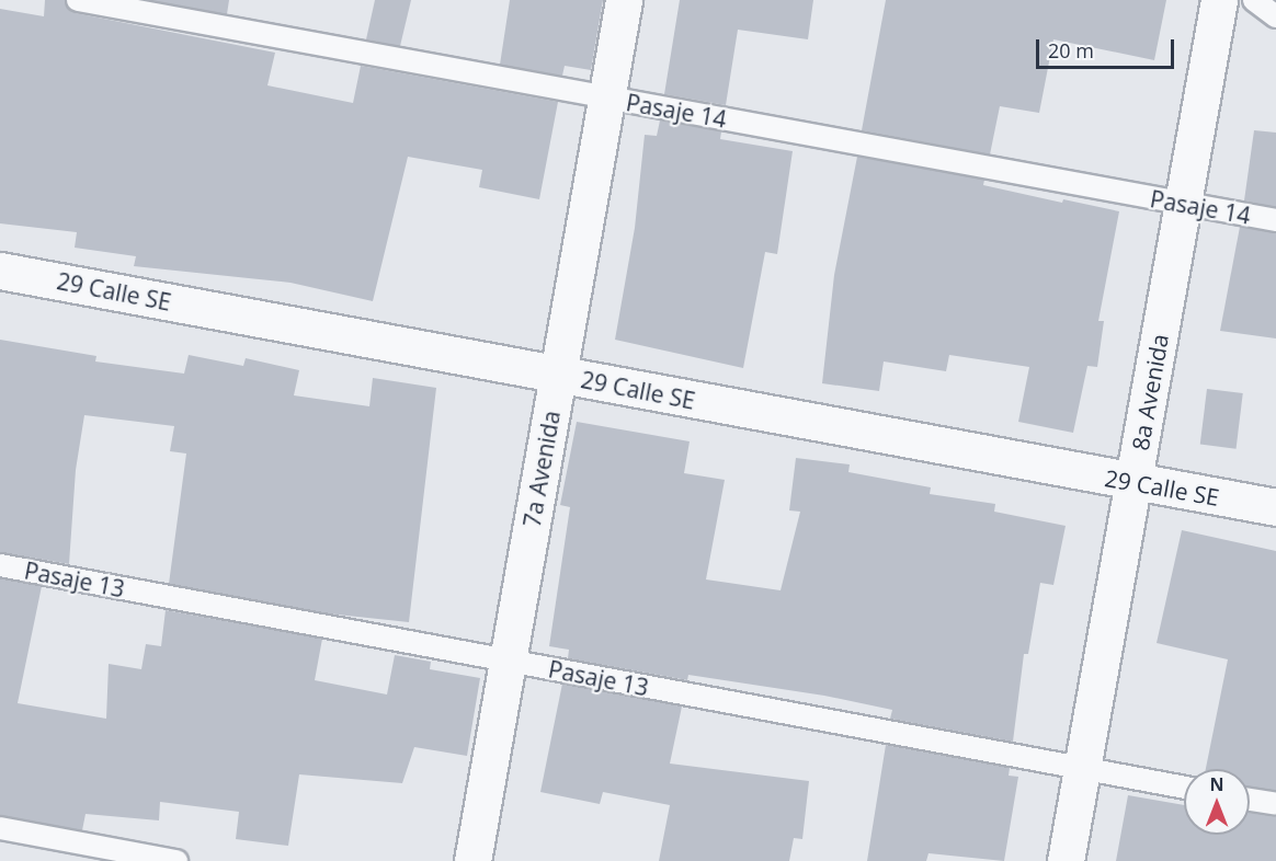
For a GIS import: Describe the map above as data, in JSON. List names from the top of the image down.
{
  "streets": {
    "street": ["29 Calle SE", "8a Avenida", "7a Avenida"],
    "lane": ["Pasaje 14", "Pasaje 13"]
  },
  "crossings": [
    ["Pasaje 14", "8a Avenida"],
    ["Pasaje 14", "7a Avenida"],
    ["29 Calle SE", "8a Avenida"],
    ["29 Calle SE", "7a Avenida"],
    ["8a Avenida", "Pasaje 13"],
    ["7a Avenida", "Pasaje 13"]
  ],
  "scale_bar": "20 m",
  "north": "top"
}
